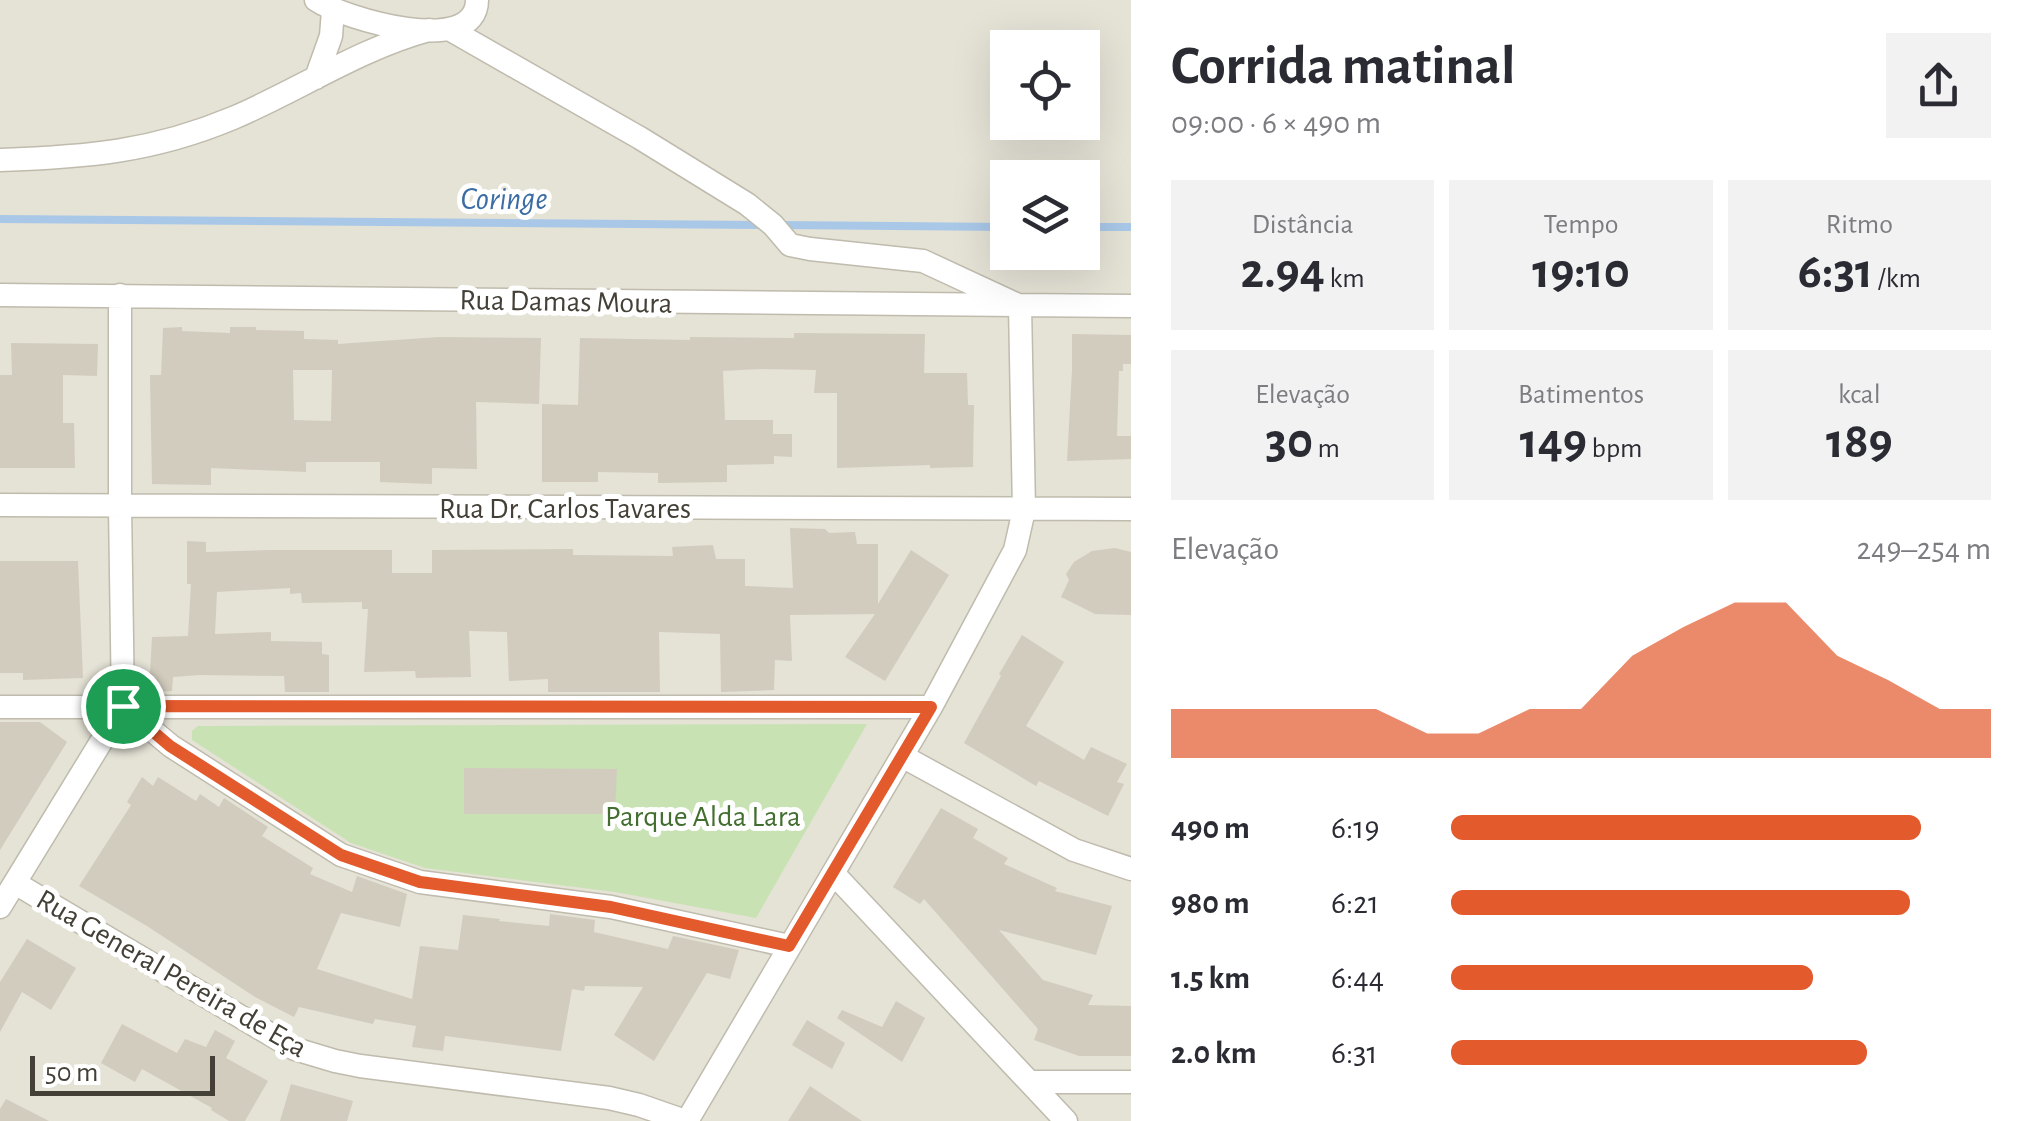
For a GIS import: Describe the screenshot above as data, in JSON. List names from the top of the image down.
{
  "streets": {
    "street": ["Rua Damas Moura", "Rua Dr. Carlos Tavares", "Rua General Pereira de Eça"]
  },
  "water": ["Coringe"],
  "parks": ["Parque Alda Lara"],
  "scale_bar": "50 m",
  "page": {
    "heading": ["Corrida matinal", "09:00 · 6 × 490 m"],
    "stats": [
      ["Distância", "2.94 km"],
      ["Tempo", "19:10"],
      ["Ritmo", "6:31 /km"],
      ["Elevação", "30 m"],
      ["Batimentos", "149 bpm"],
      ["kcal", "189"]
    ],
    "chart": ["Elevação", "249–254 m"],
    "list": [
      {
        "name": "490 m",
        "note": "6:19"
      },
      {
        "name": "980 m",
        "note": "6:21"
      },
      {
        "name": "1.5 km",
        "note": "6:44"
      },
      {
        "name": "2.0 km",
        "note": "6:31"
      }
    ],
    "scale": "50 m"
  }
}
